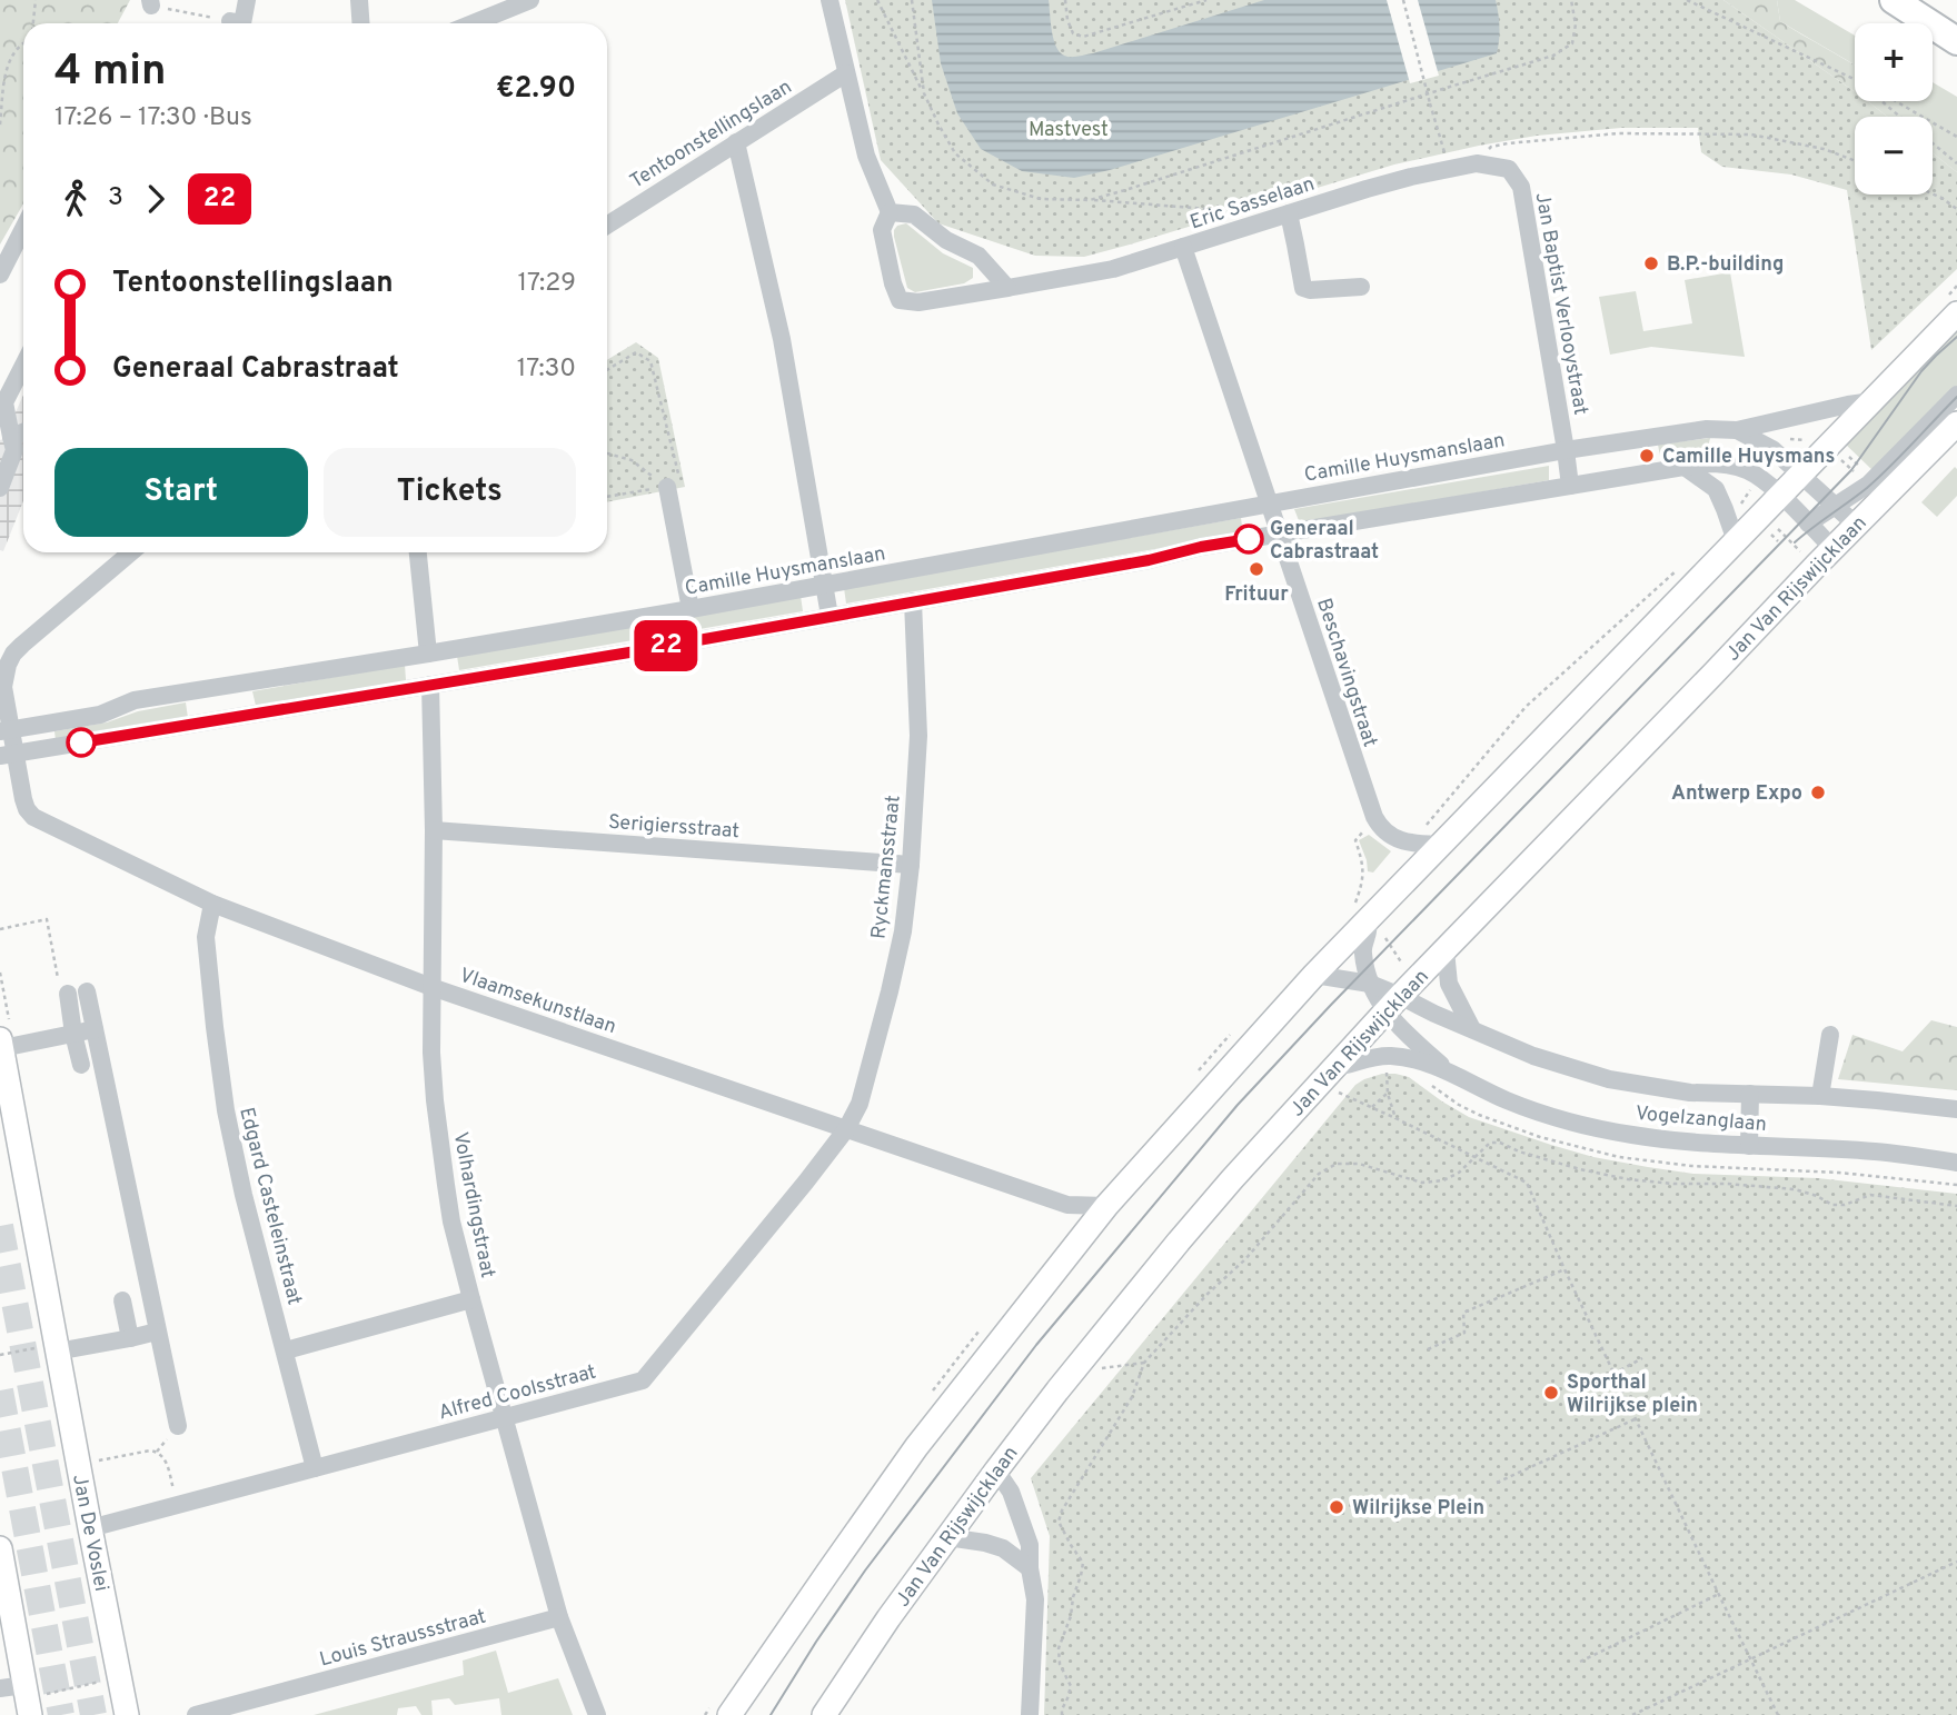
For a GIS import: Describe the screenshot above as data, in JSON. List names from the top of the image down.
{
  "streets": {
    "main road": ["Jan Van Rijswijcklaan", "Jan De Voslei"],
    "street": [
      "Tentoonstellingslaan",
      "Eric Sasselaan",
      "Jan Baptist Verlooystraat",
      "Camille Huysmanslaan",
      "Beschavingstraat",
      "Serigiersstraat",
      "Ryckmansstraat",
      "Vlaamsekunstlaan",
      "Vogelzanglaan",
      "Volhardingstraat",
      "Edgard Casteleinstraat",
      "Alfred Coolsstraat",
      "Louis Straussstraat"
    ]
  },
  "crossings": [
    ["Tentoonstellingslaan", "Eric Sasselaan"],
    ["Eric Sasselaan", "Jan Baptist Verlooystraat"],
    ["Eric Sasselaan", "Beschavingstraat"],
    ["Jan Baptist Verlooystraat", "Camille Huysmanslaan"],
    ["Camille Huysmanslaan", "Jan Van Rijswijcklaan"],
    ["Camille Huysmanslaan", "Beschavingstraat"],
    ["Jan Van Rijswijcklaan", "Vogelzanglaan"],
    ["Serigiersstraat", "Ryckmansstraat"],
    ["Serigiersstraat", "Volhardingstraat"],
    ["Ryckmansstraat", "Vlaamsekunstlaan"],
    ["Ryckmansstraat", "Alfred Coolsstraat"],
    ["Vlaamsekunstlaan", "Volhardingstraat"],
    ["Vlaamsekunstlaan", "Edgard Casteleinstraat"],
    ["Vlaamsekunstlaan", "Alfred Coolsstraat"],
    ["Volhardingstraat", "Alfred Coolsstraat"],
    ["Volhardingstraat", "Louis Straussstraat"],
    ["Edgard Casteleinstraat", "Alfred Coolsstraat"],
    ["Alfred Coolsstraat", "Jan De Voslei"]
  ],
  "parks": ["Mastvest"],
  "places": [
    "B.P.-building",
    "Camille Huysmans",
    "Generaal Cabrastraat",
    "Frituur",
    "Antwerp Expo",
    "Sporthal Wilrijkse plein",
    "Wilrijkse Plein"
  ],
  "lines": ["bus line 22"],
  "page": {
    "on_map": "22",
    "map_buttons": ["+", "−"],
    "heading": ["4 min", "17:26 – 17:30 · Bus", "€2.90"],
    "legs": ["3", "22"],
    "list": [
      {
        "name": "Tentoonstellingslaan",
        "value": "17:29"
      },
      {
        "name": "Generaal Cabrastraat",
        "value": "17:30"
      }
    ],
    "buttons": ["Start", "Tickets"]
  }
}
